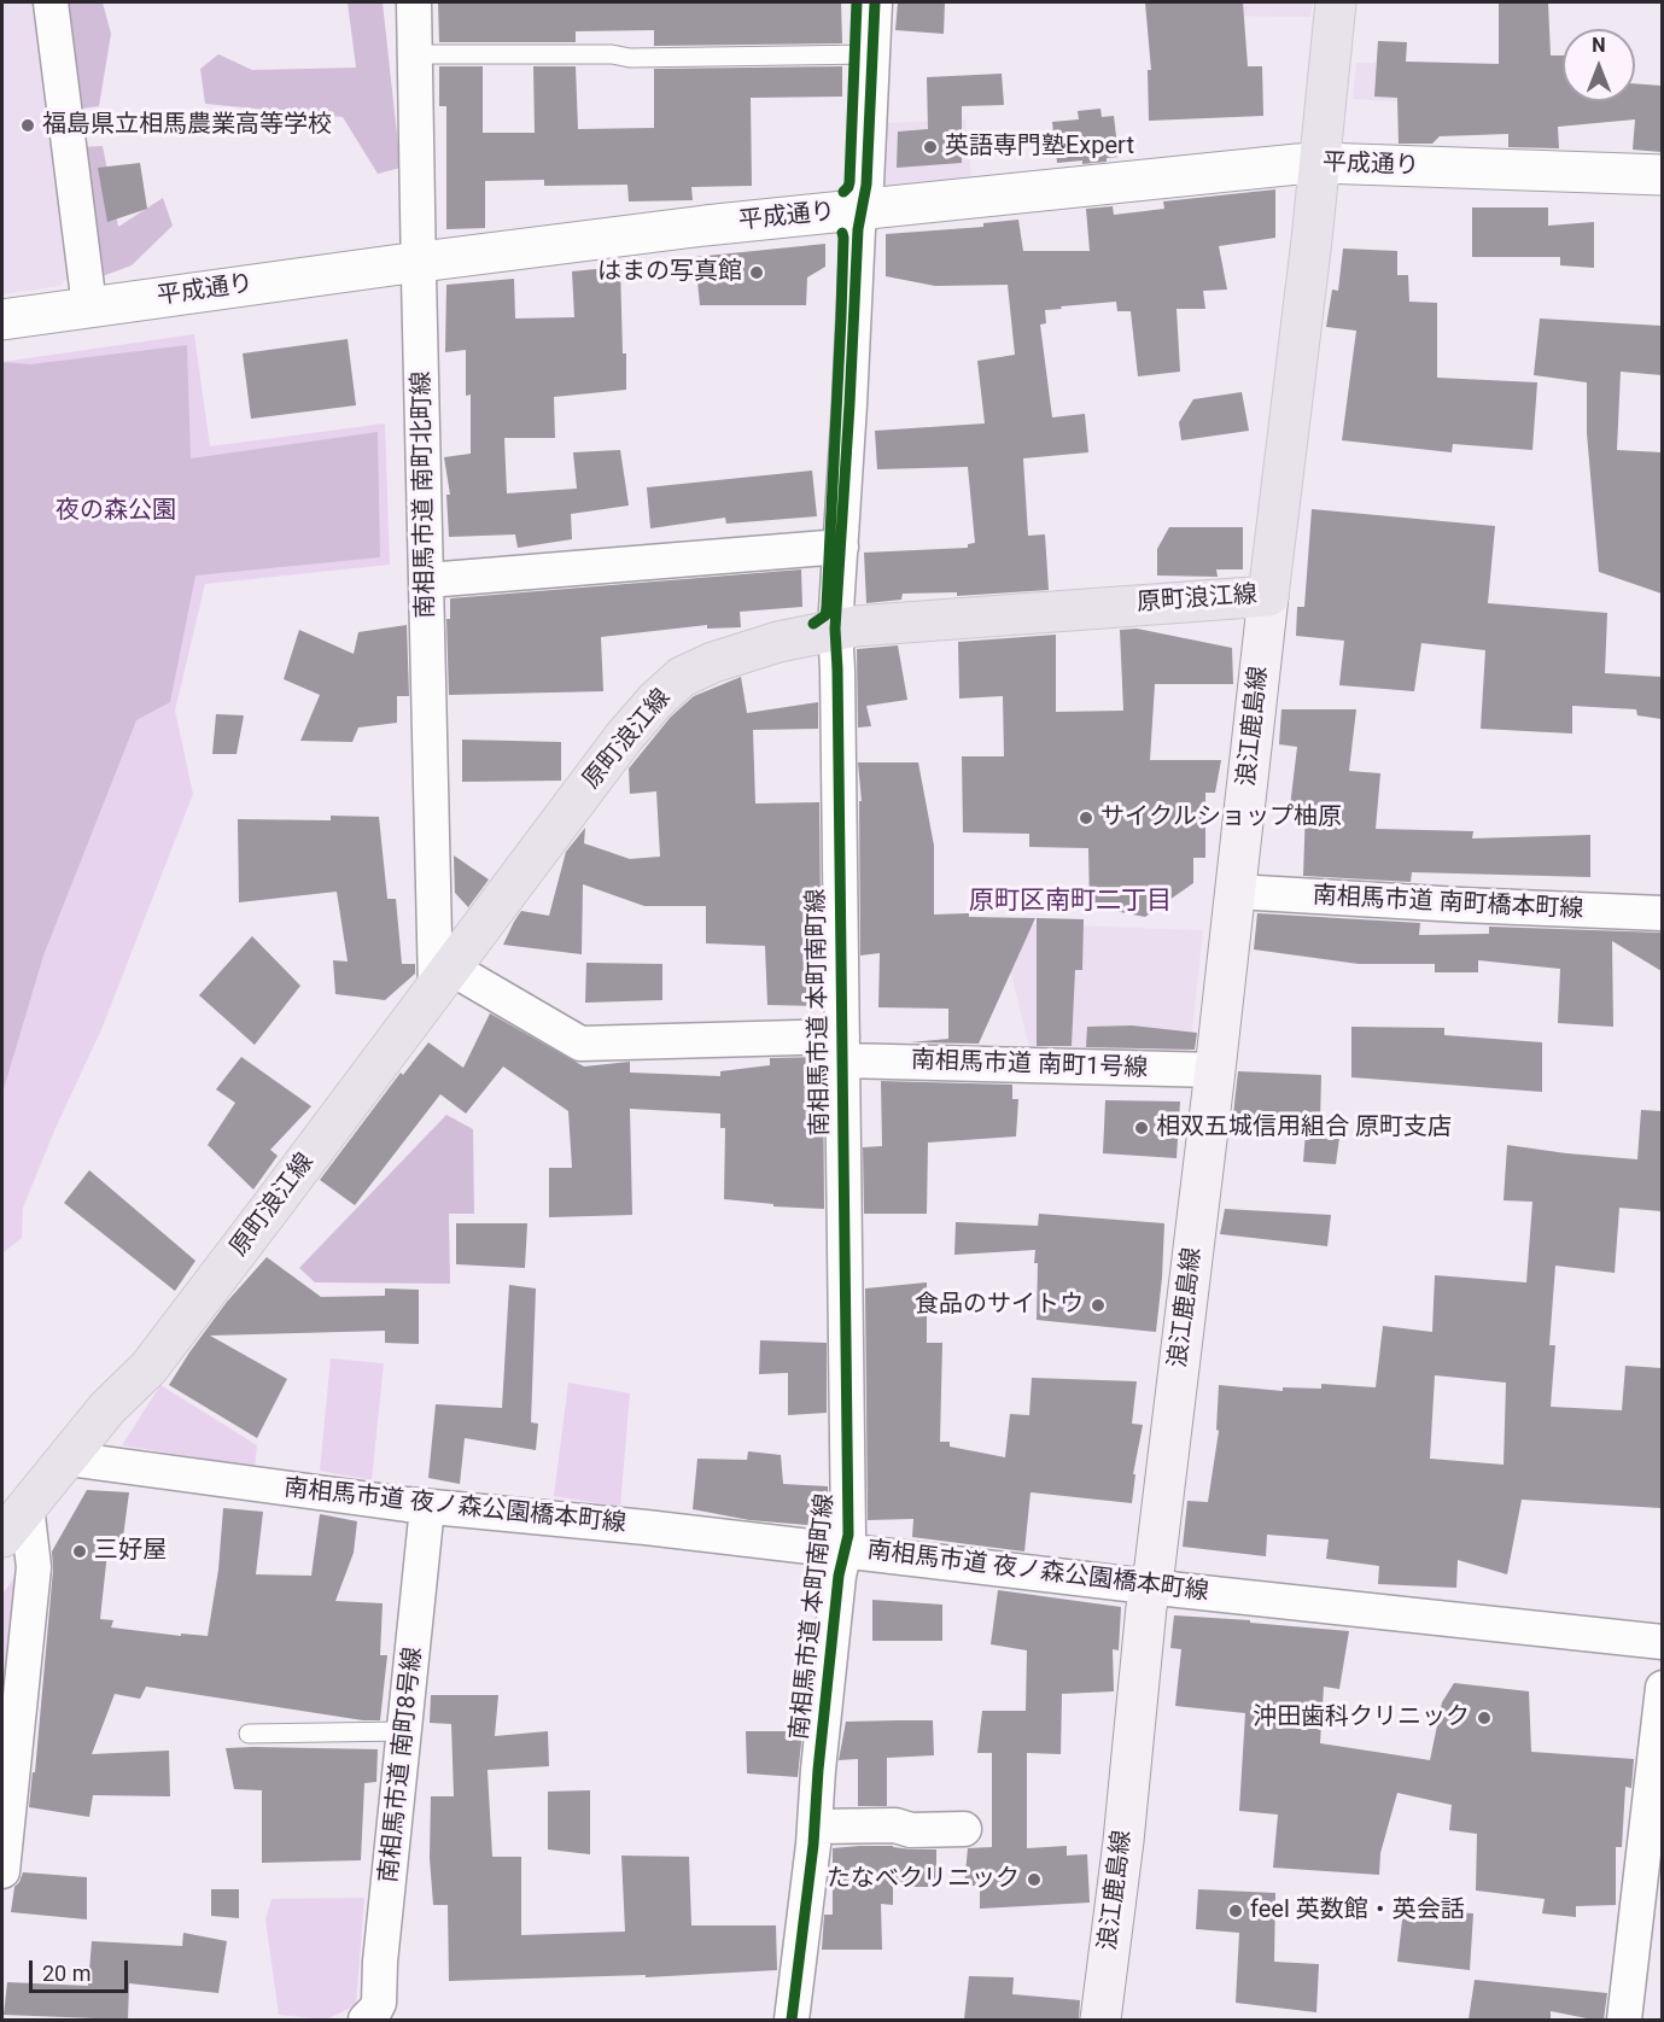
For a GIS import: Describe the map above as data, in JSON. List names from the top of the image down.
{
  "streets": {
    "main road": ["原町浪江線", "浪江鹿島線"],
    "street": [
      "平成通り",
      "南相馬市道 南町北町線",
      "南相馬市道 南町橋本町線",
      "南相馬市道 本町南町線",
      "南相馬市道 南町1号線",
      "南相馬市道 夜ノ森公園橋本町線",
      "南相馬市道 南町8号線"
    ]
  },
  "crossings": [
    ["平成通り", "南相馬市道 南町北町線"],
    ["平成通り", "原町浪江線"],
    ["平成通り", "南相馬市道 本町南町線"],
    ["南相馬市道 南町北町線", "原町浪江線"],
    ["南相馬市道 南町北町線", "南相馬市道 南町1号線"],
    ["原町浪江線", "浪江鹿島線"],
    ["原町浪江線", "南相馬市道 本町南町線"],
    ["原町浪江線", "南相馬市道 南町1号線"],
    ["原町浪江線", "南相馬市道 夜ノ森公園橋本町線"],
    ["浪江鹿島線", "南相馬市道 南町橋本町線"],
    ["浪江鹿島線", "南相馬市道 南町1号線"],
    ["浪江鹿島線", "南相馬市道 夜ノ森公園橋本町線"],
    ["南相馬市道 本町南町線", "南相馬市道 南町1号線"],
    ["南相馬市道 本町南町線", "南相馬市道 夜ノ森公園橋本町線"],
    ["南相馬市道 夜ノ森公園橋本町線", "南相馬市道 南町8号線"]
  ],
  "districts": ["原町区南町二丁目"],
  "parks": ["夜の森公園"],
  "places": [
    "福島県立相馬農業高等学校",
    "英語専門塾Expert",
    "はまの写真館",
    "サイクルショップ柚原",
    "相双五城信用組合 原町支店",
    "食品のサイトウ",
    "三好屋",
    "沖田歯科クリニック",
    "たなべクリニック",
    "feel 英数館・英会話"
  ],
  "scale_bar": "20 m",
  "north": "top"
}
